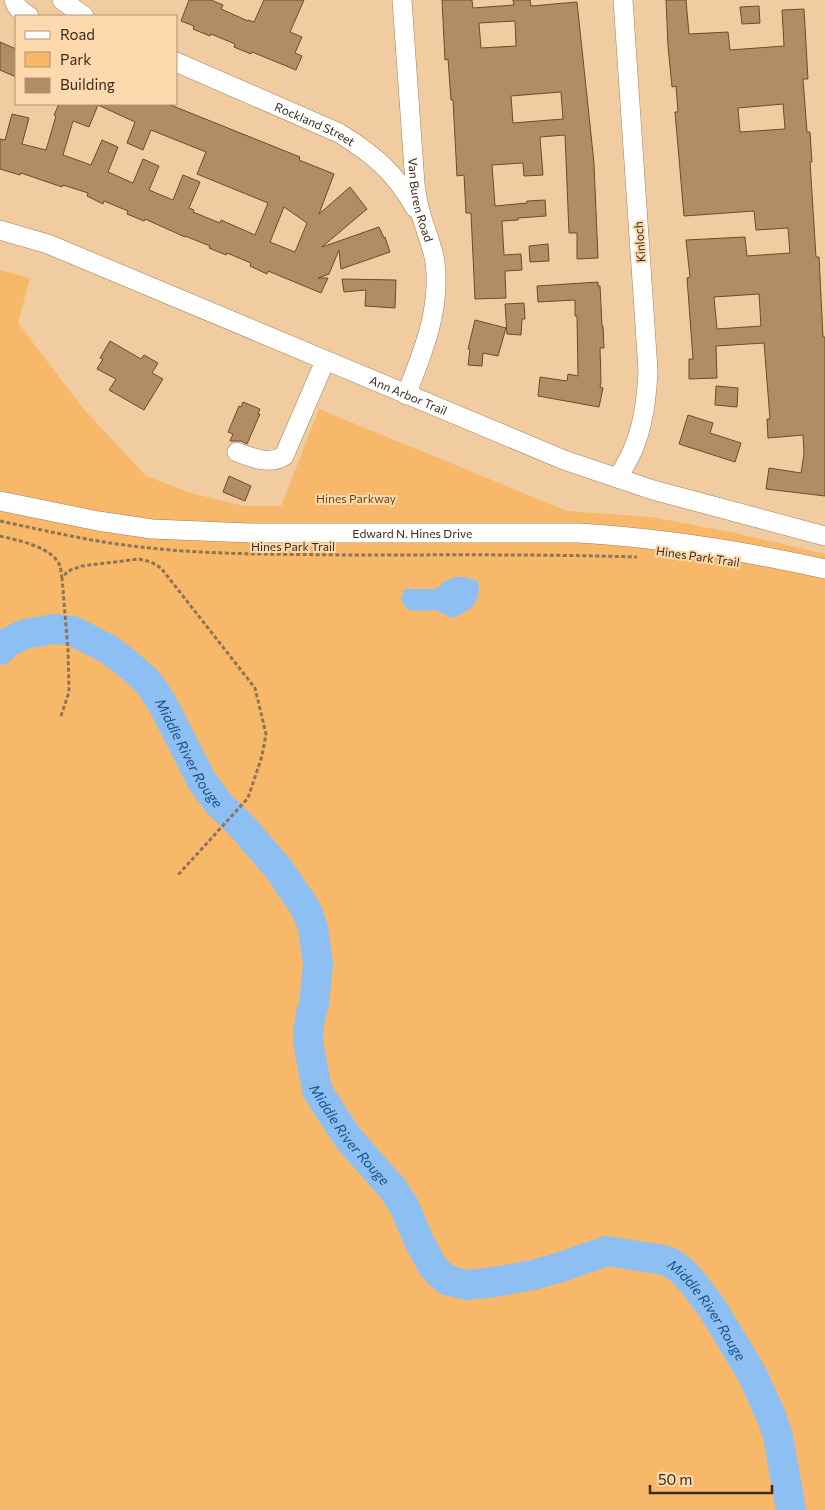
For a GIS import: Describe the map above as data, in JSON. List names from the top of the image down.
{
  "streets": {
    "street": [
      "Rockland Street",
      "Van Buren Road",
      "Kinloch",
      "Ann Arbor Trail",
      "Edward N. Hines Drive"
    ],
    "path": ["Hines Park Trail"]
  },
  "crossings": [
    ["Rockland Street", "Van Buren Road"],
    ["Van Buren Road", "Ann Arbor Trail"],
    ["Kinloch", "Ann Arbor Trail"]
  ],
  "water": ["Middle River Rouge"],
  "parks": ["Hines Parkway"],
  "legend": ["Road", "Park", "Building"],
  "scale_bar": "50 m"
}
